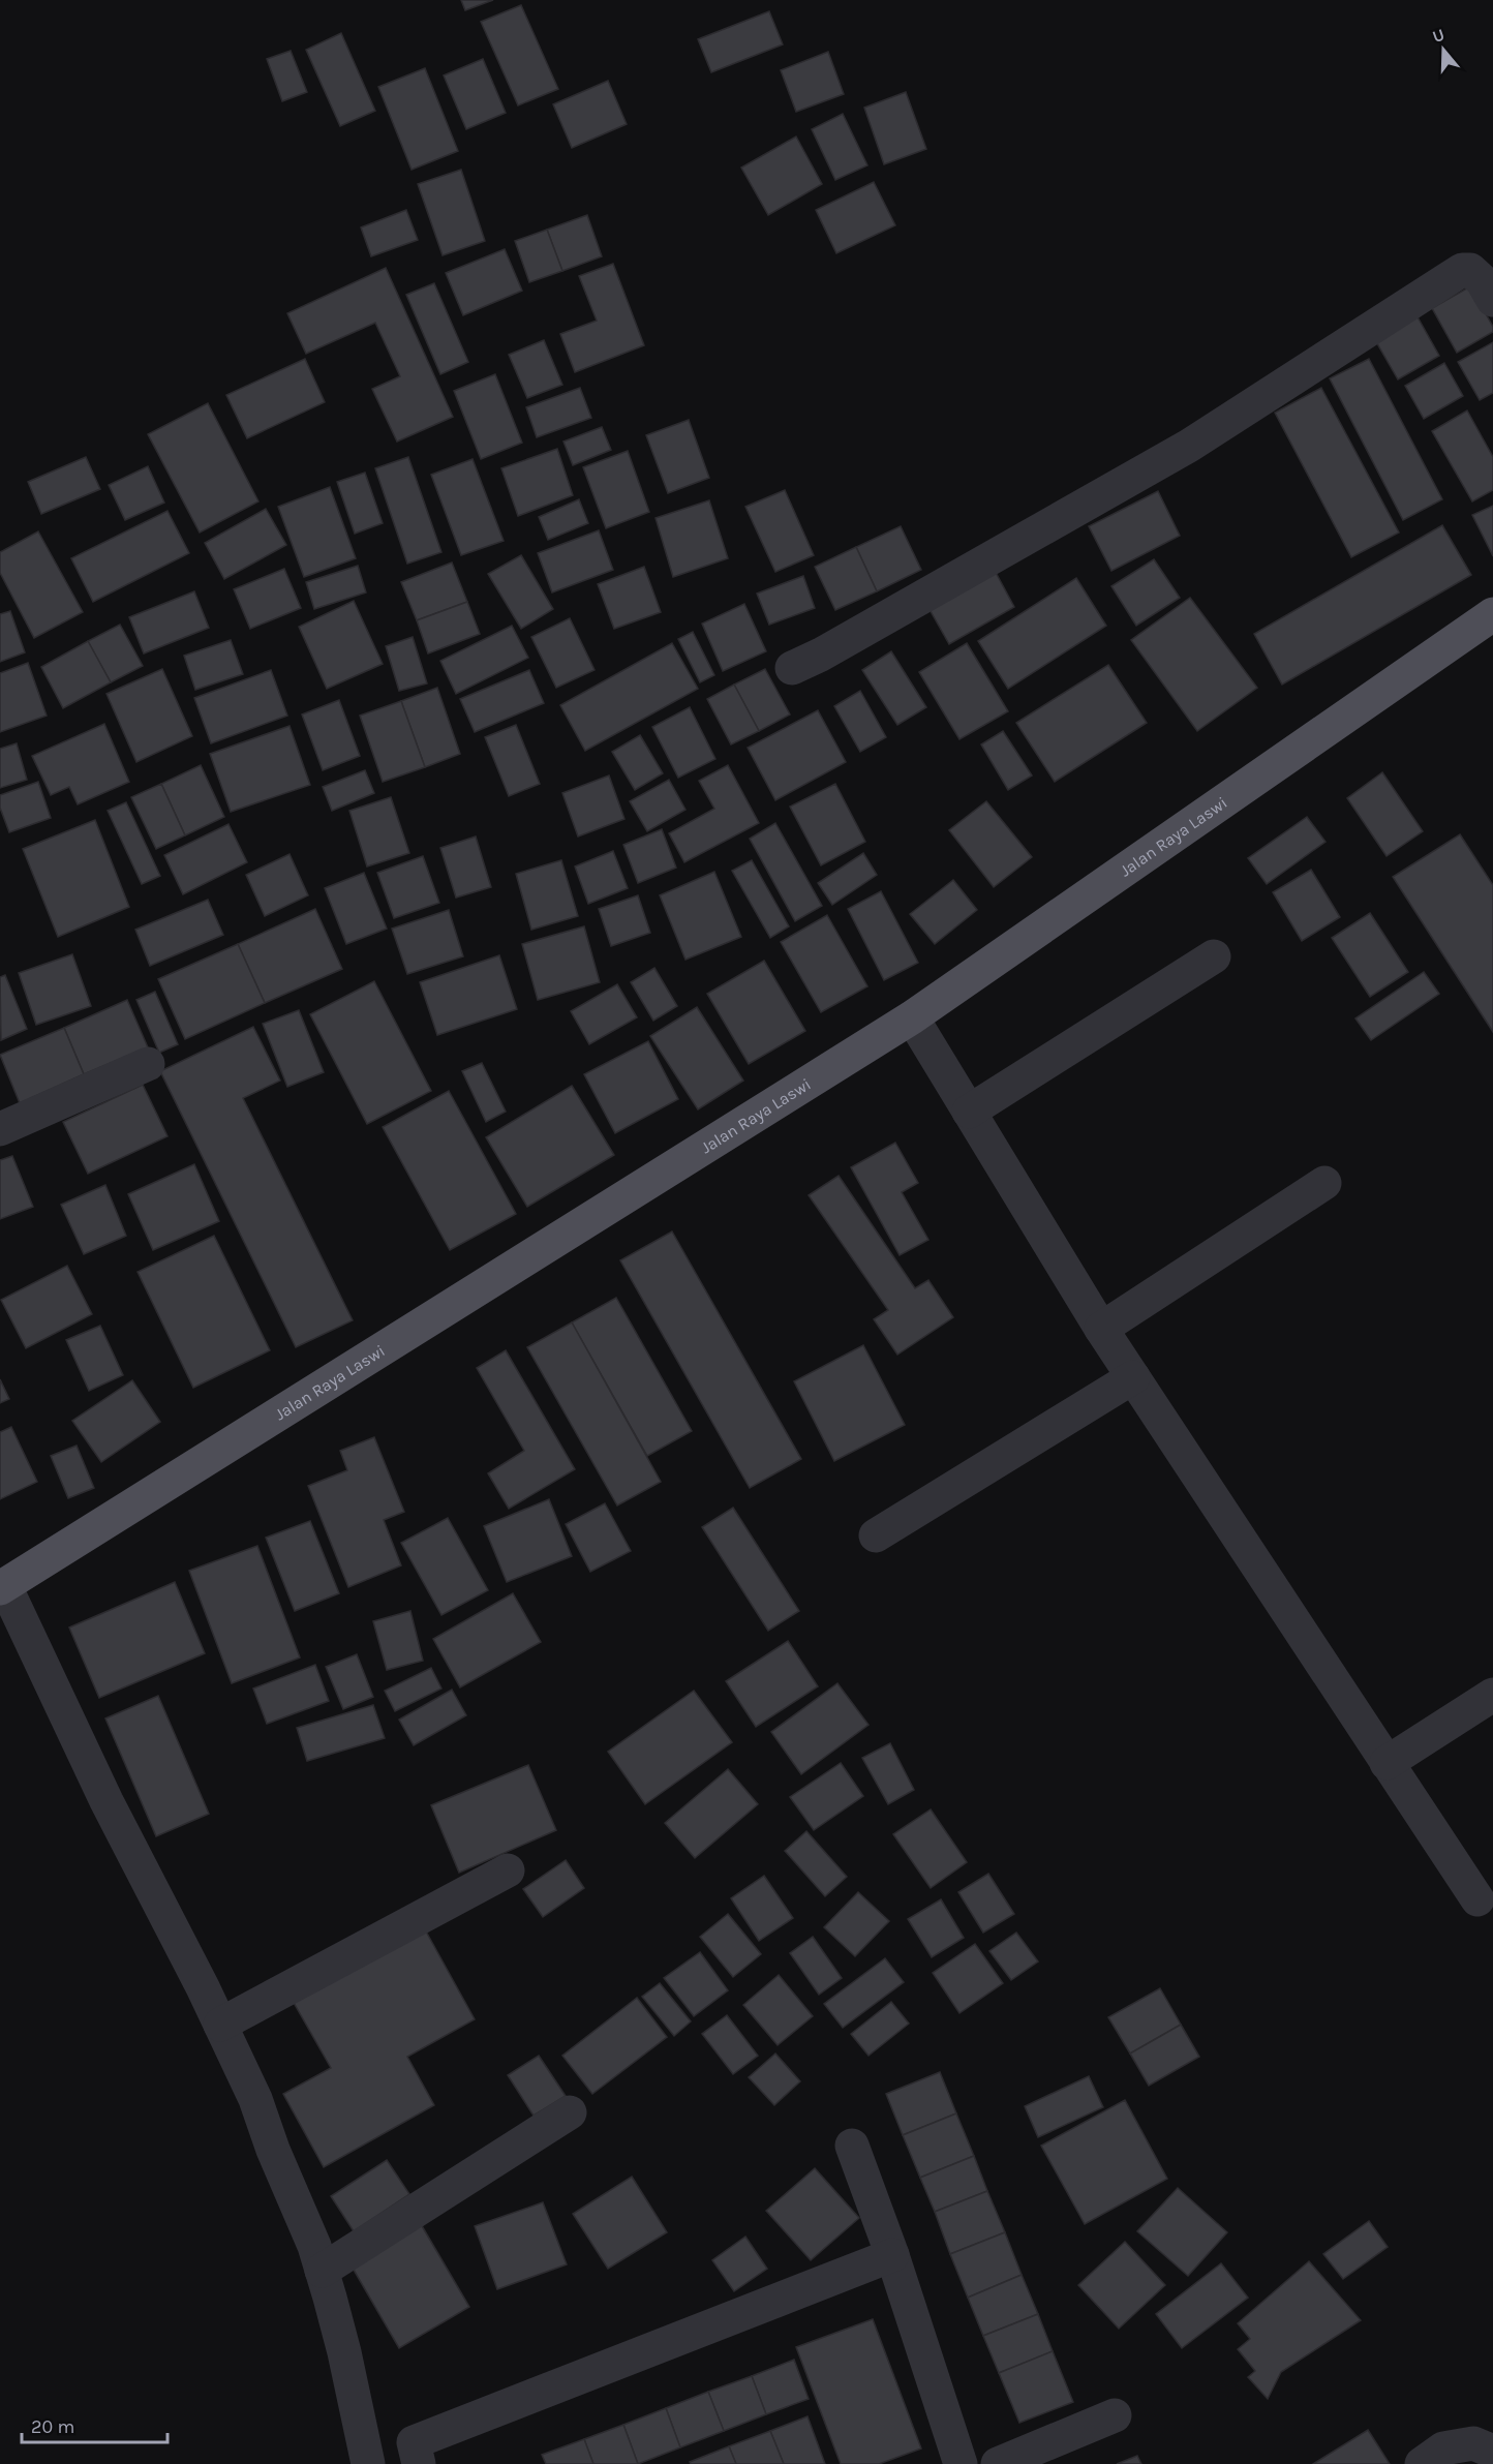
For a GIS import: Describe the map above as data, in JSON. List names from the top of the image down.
{
  "streets": {
    "main road": ["Jalan Raya Laswi"]
  },
  "scale_bar": "20 m",
  "north": "top"
}
